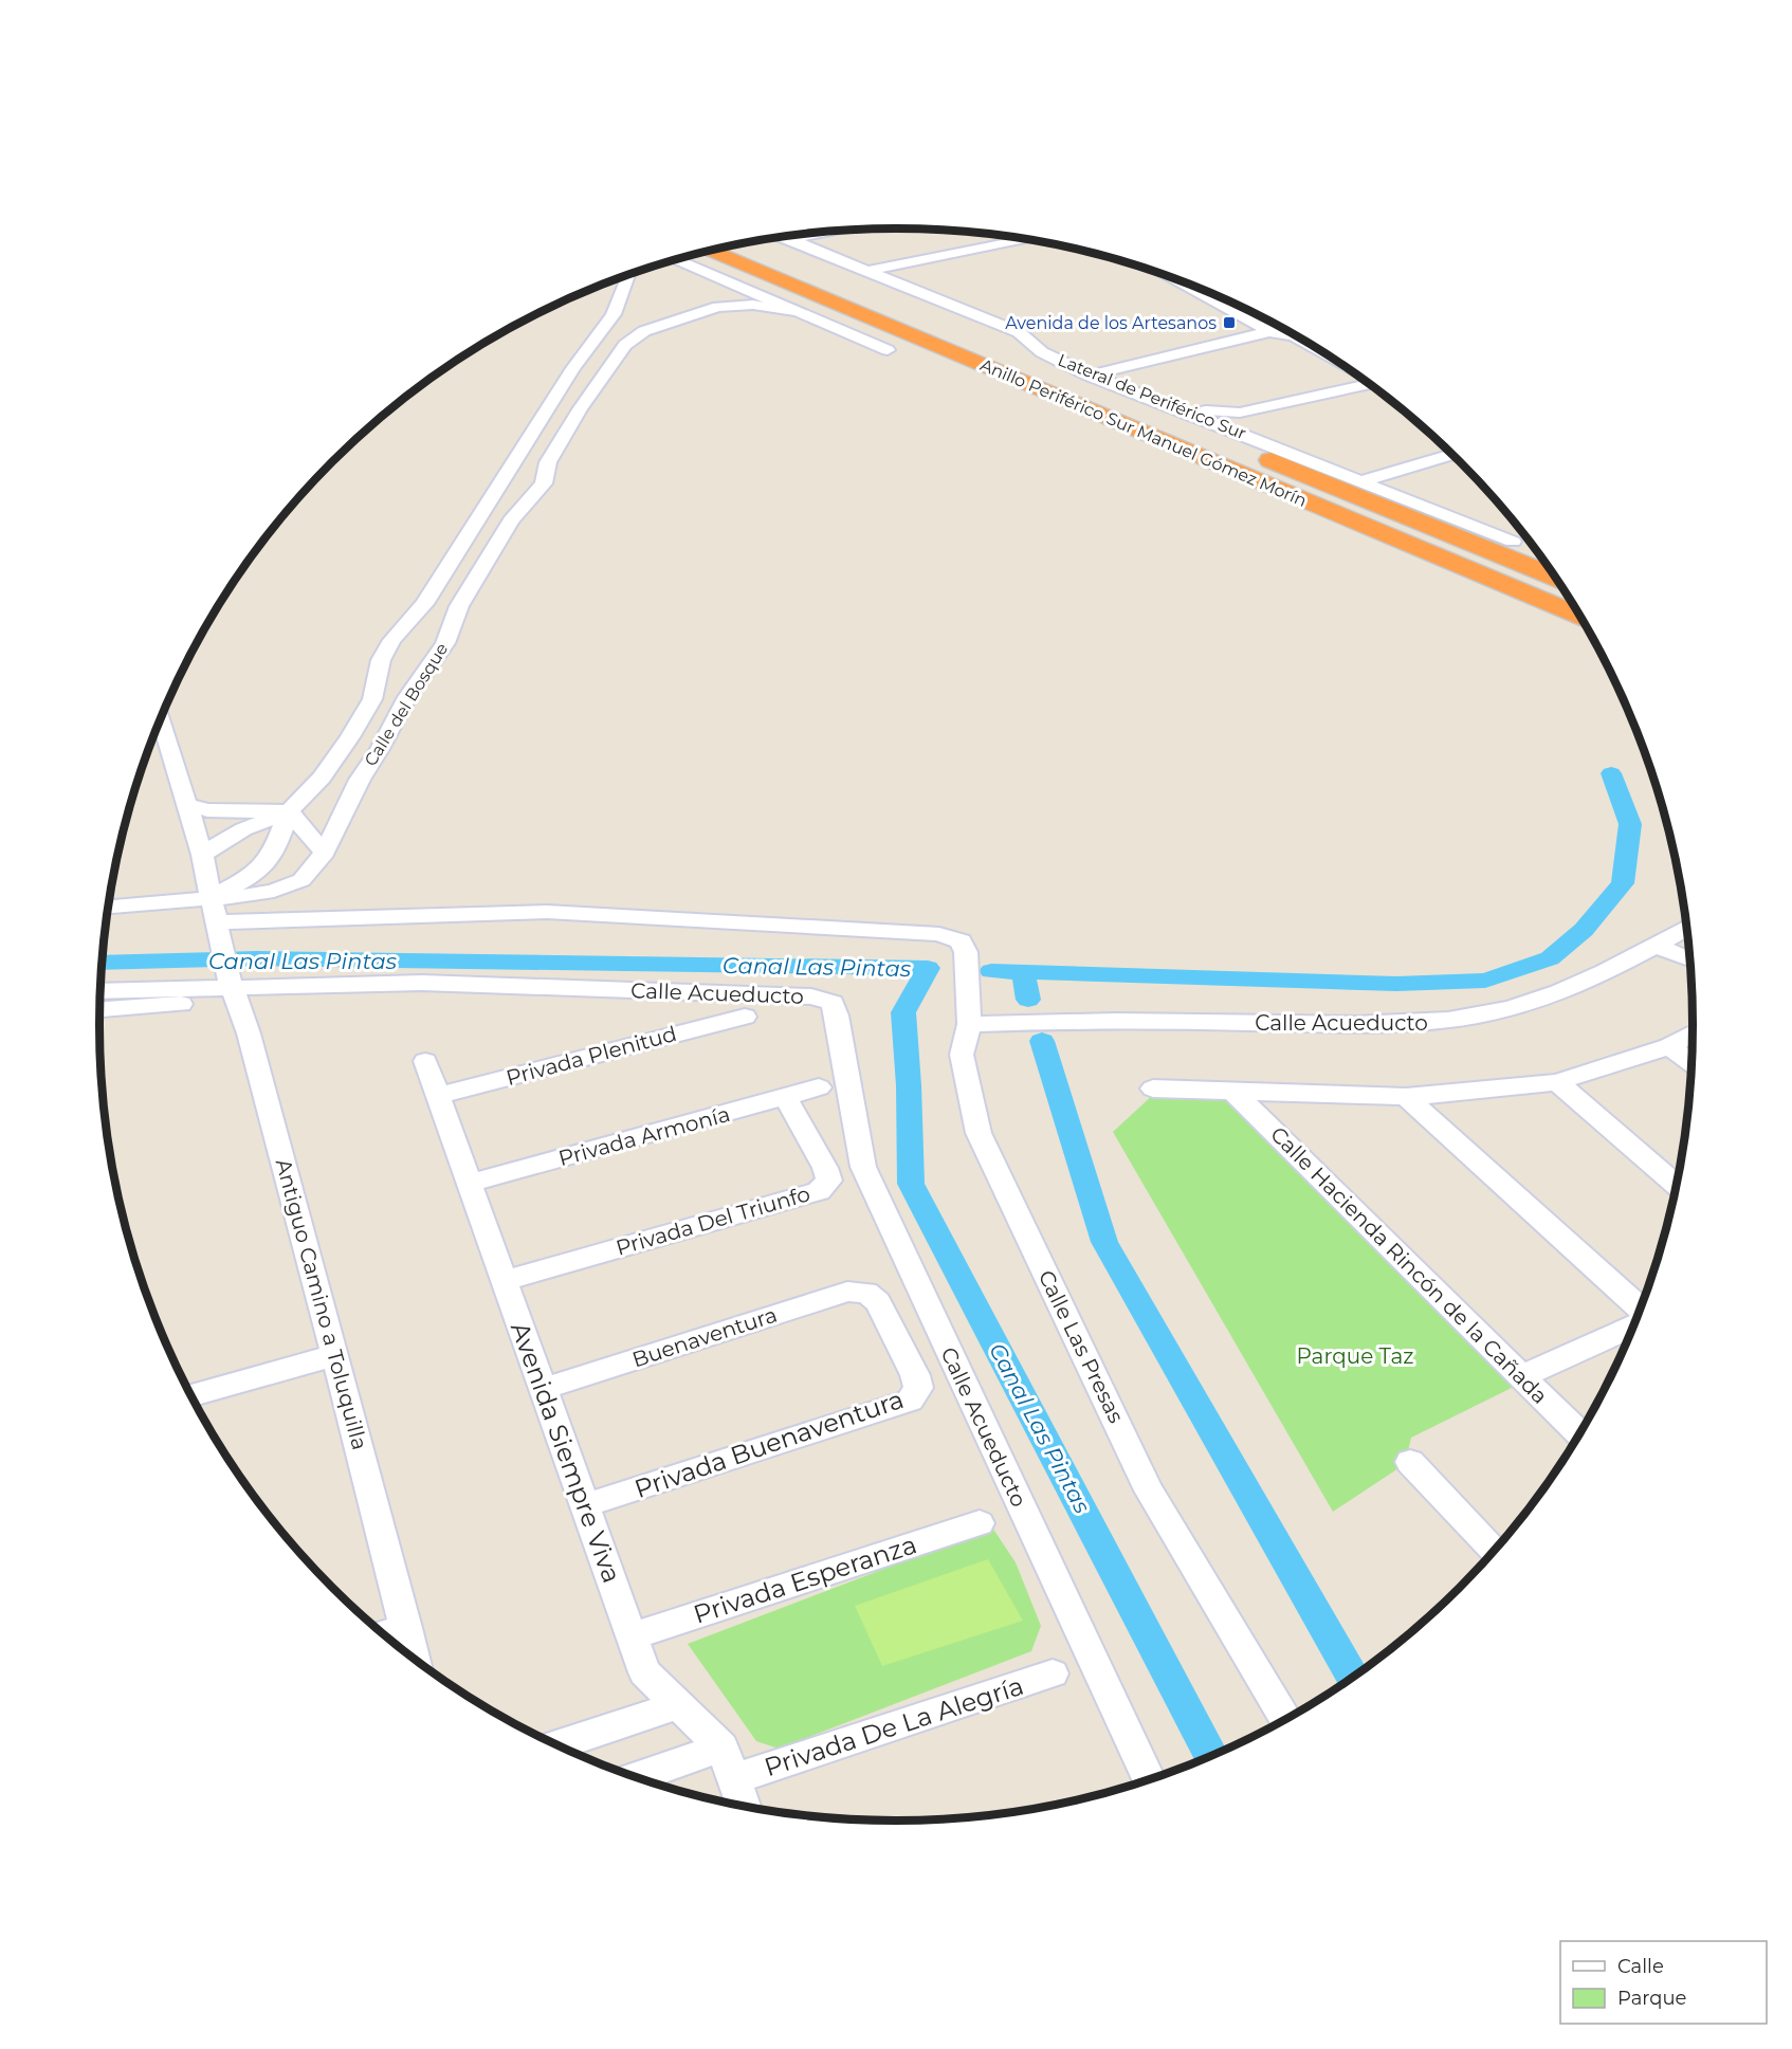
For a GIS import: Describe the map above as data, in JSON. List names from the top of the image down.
{
  "streets": {
    "highway": ["Anillo Periférico Sur Manuel Gómez Morín"],
    "street": [
      "Lateral de Periférico Sur",
      "Calle del Bosque",
      "Calle Acueducto",
      "Privada Plenitud",
      "Privada Armonía",
      "Privada Del Triunfo",
      "Calle Hacienda Rincón de la Cañada",
      "Antiguo Camino a Toluquilla",
      "Buenaventura",
      "Calle Las Presas",
      "Privada Buenaventura",
      "Avenida Siempre Viva",
      "Privada Esperanza",
      "Privada De La Alegría"
    ]
  },
  "crossings": [
    ["Lateral de Periférico Sur", "Anillo Periférico Sur Manuel Gómez Morín"],
    ["Calle del Bosque", "Antiguo Camino a Toluquilla"],
    ["Calle Acueducto", "Antiguo Camino a Toluquilla"],
    ["Calle Acueducto", "Calle Las Presas"],
    ["Privada Plenitud", "Avenida Siempre Viva"],
    ["Privada Armonía", "Privada Del Triunfo"],
    ["Privada Armonía", "Avenida Siempre Viva"],
    ["Privada Del Triunfo", "Avenida Siempre Viva"],
    ["Antiguo Camino a Toluquilla", "Calle Las Presas"],
    ["Buenaventura", "Privada Buenaventura"],
    ["Buenaventura", "Avenida Siempre Viva"],
    ["Privada Buenaventura", "Avenida Siempre Viva"],
    ["Avenida Siempre Viva", "Privada Esperanza"],
    ["Avenida Siempre Viva", "Privada De La Alegría"]
  ],
  "water": ["Canal Las Pintas"],
  "parks": ["Parque Taz"],
  "places": {
    "transit": ["Avenida de los Artesanos"]
  },
  "legend": ["Calle", "Parque"]
}
